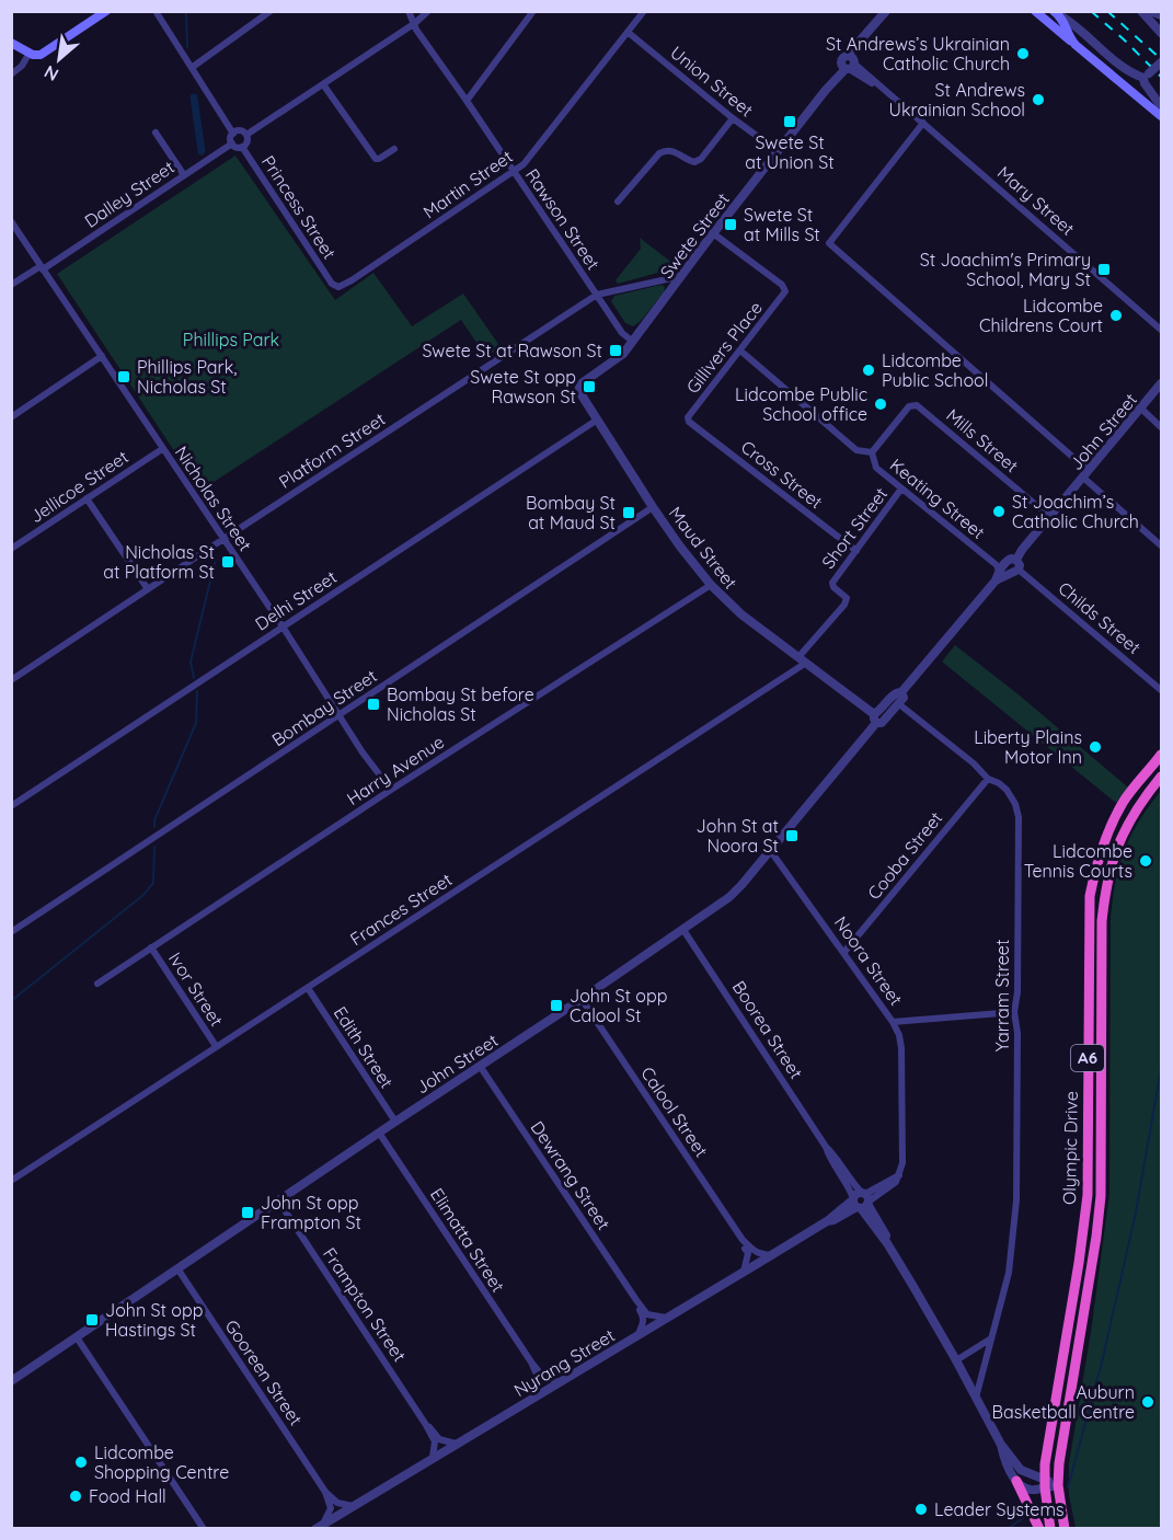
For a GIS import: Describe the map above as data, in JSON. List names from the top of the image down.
{
  "streets": {
    "highway": ["A6", "Olympic Drive"],
    "street": [
      "Union Street",
      "Martin Street",
      "Dalley Street",
      "Mary Street",
      "Princess Street",
      "Rawson Street",
      "Swete Street",
      "Gillivers Place",
      "John Street",
      "Mills Street",
      "Platform Street",
      "Cross Street",
      "Jellicoe Street",
      "Nicholas Street",
      "Keating Street",
      "Short Street",
      "Maud Street",
      "Delhi Street",
      "Childs Street",
      "Bombay Street",
      "Harry Avenue",
      "Cooba Street",
      "Frances Street",
      "Noora Street",
      "Ivor Street",
      "Yarram Street",
      "Boorea Street",
      "Edith Street",
      "Calool Street",
      "Dewrang Street",
      "Elimatta Street",
      "Frampton Street",
      "Nyrang Street",
      "Gooreen Street"
    ]
  },
  "crossings": [
    ["Union Street", "Martin Street"],
    ["Union Street", "Swete Street"],
    ["Martin Street", "Princess Street"],
    ["Martin Street", "Rawson Street"],
    ["Dalley Street", "Princess Street"],
    ["Dalley Street", "Nicholas Street"],
    ["Mary Street", "Swete Street"],
    ["Rawson Street", "Swete Street"],
    ["Rawson Street", "Platform Street"],
    ["Swete Street", "Gillivers Place"],
    ["Swete Street", "Platform Street"],
    ["Swete Street", "Maud Street"],
    ["Gillivers Place", "Cross Street"],
    ["Gillivers Place", "Keating Street"],
    ["John Street", "Mills Street"],
    ["John Street", "Maud Street"],
    ["John Street", "Childs Street"],
    ["John Street", "Noora Street"],
    ["John Street", "Boorea Street"],
    ["John Street", "Edith Street"],
    ["John Street", "Calool Street"],
    ["John Street", "Dewrang Street"],
    ["John Street", "Elimatta Street"],
    ["John Street", "Frampton Street"],
    ["John Street", "Gooreen Street"],
    ["Mills Street", "Keating Street"],
    ["Platform Street", "Nicholas Street"],
    ["Cross Street", "Short Street"],
    ["Jellicoe Street", "Nicholas Street"],
    ["Nicholas Street", "Delhi Street"],
    ["Nicholas Street", "Bombay Street"],
    ["Nicholas Street", "Harry Avenue"],
    ["Keating Street", "Short Street"],
    ["Short Street", "Frances Street"],
    ["Maud Street", "Delhi Street"],
    ["Maud Street", "Bombay Street"],
    ["Maud Street", "Harry Avenue"],
    ["Maud Street", "Frances Street"],
    ["Harry Avenue", "Ivor Street"],
    ["Cooba Street", "Noora Street"],
    ["Cooba Street", "Yarram Street"],
    ["Frances Street", "Ivor Street"],
    ["Frances Street", "Edith Street"],
    ["Noora Street", "Yarram Street"],
    ["Noora Street", "Nyrang Street"],
    ["Yarram Street", "Boorea Street"],
    ["Boorea Street", "A6"],
    ["Boorea Street", "Olympic Drive"],
    ["Boorea Street", "Nyrang Street"],
    ["A6", "Olympic Drive"],
    ["Calool Street", "Nyrang Street"],
    ["Dewrang Street", "Nyrang Street"],
    ["Elimatta Street", "Nyrang Street"],
    ["Frampton Street", "Nyrang Street"],
    ["Nyrang Street", "Gooreen Street"]
  ],
  "parks": ["Phillips Park"],
  "places": {
    "other": [
      "St Andrews’s Ukrainian Catholic Church",
      "St Andrews Ukrainian School",
      "Lidcombe Childrens Court",
      "Lidcombe Public School",
      "Lidcombe Public School office",
      "St Joachim’s Catholic Church",
      "Liberty Plains Motor Inn",
      "Lidcombe Tennis Courts",
      "Auburn Basketball Centre",
      "Lidcombe Shopping Centre",
      "Food Hall",
      "Leader Systems"
    ],
    "transit": [
      "Swete St at Union St",
      "Swete St at Mills St",
      "St Joachim's Primary School, Mary St",
      "Swete St at Rawson St",
      "Phillips Park, Nicholas St",
      "Swete St opp Rawson St",
      "Bombay St at Maud St",
      "Nicholas St at Platform St",
      "Bombay St before Nicholas St",
      "John St at Noora St",
      "John St opp Calool St",
      "John St opp Frampton St",
      "John St opp Hastings St"
    ]
  },
  "north": "bottom left"
}
